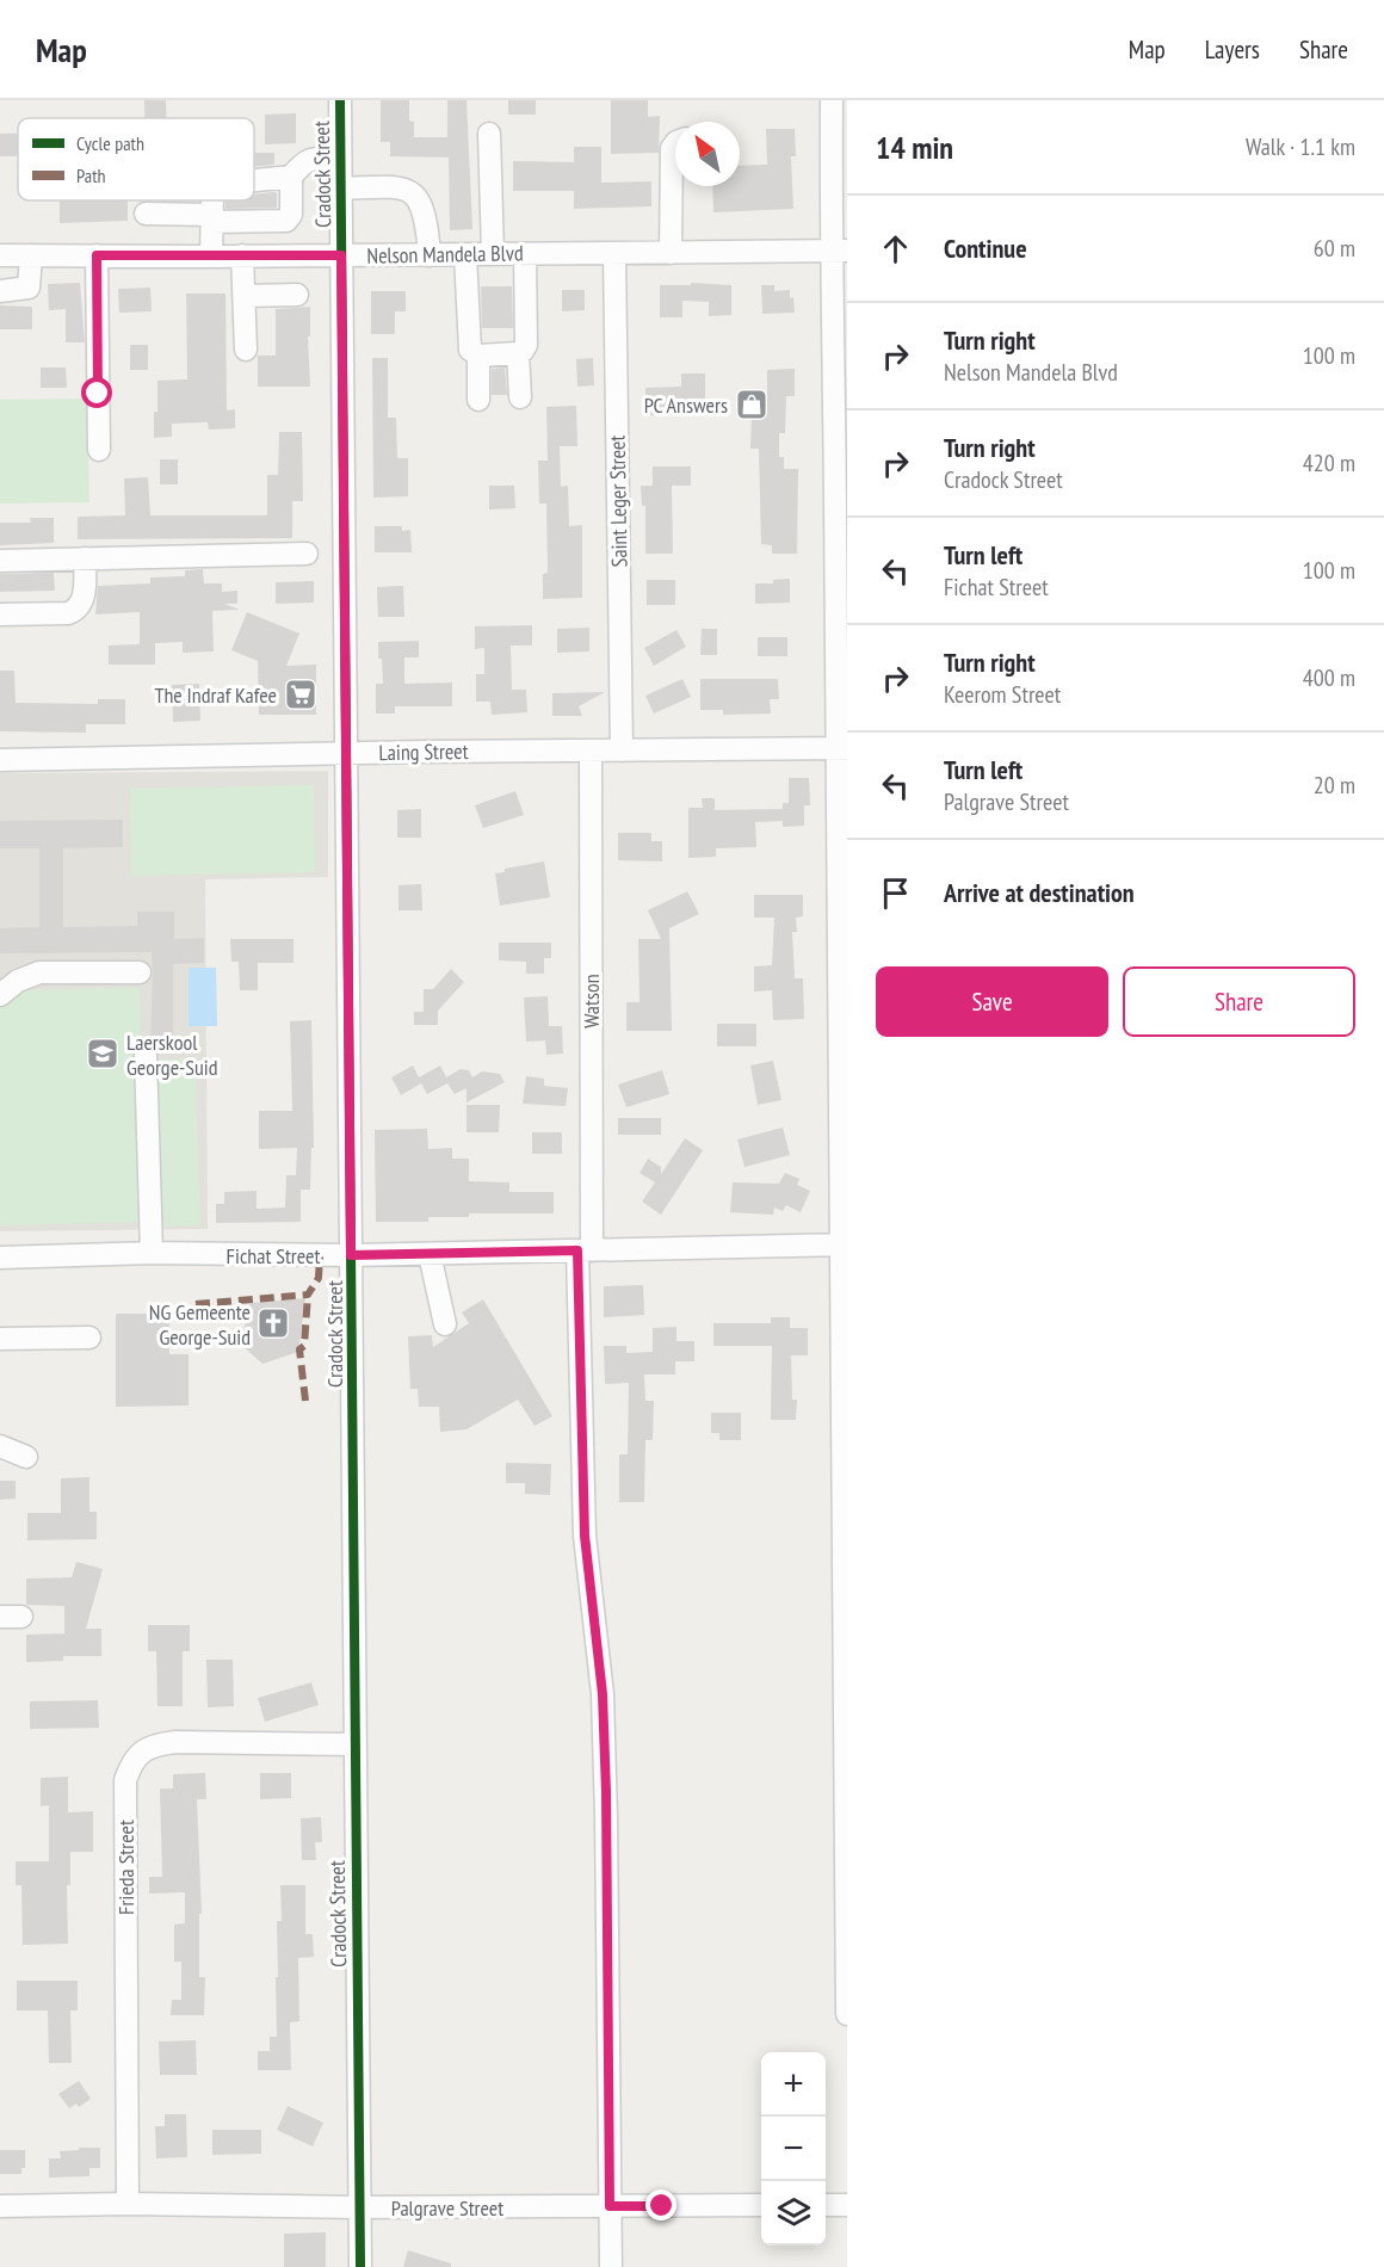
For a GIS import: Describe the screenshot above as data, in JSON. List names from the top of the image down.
{
  "streets": {
    "street": [
      "Cradock Street",
      "Nelson Mandela Blvd",
      "Saint Leger Street",
      "Laing Street",
      "Watson",
      "Fichat Street",
      "Frieda Street",
      "Palgrave Street"
    ]
  },
  "crossings": [
    ["Cradock Street", "Nelson Mandela Blvd"],
    ["Cradock Street", "Laing Street"],
    ["Cradock Street", "Fichat Street"],
    ["Cradock Street", "Frieda Street"],
    ["Cradock Street", "Palgrave Street"],
    ["Nelson Mandela Blvd", "Saint Leger Street"],
    ["Saint Leger Street", "Laing Street"],
    ["Laing Street", "Watson"],
    ["Watson", "Fichat Street"],
    ["Watson", "Palgrave Street"],
    ["Frieda Street", "Palgrave Street"]
  ],
  "places": {
    "shop": ["PC Answers"],
    "supermarket": ["The Indraf Kafee"],
    "school or university": ["Laerskool George-Suid"],
    "church": ["NG Gemeente George-Suid"]
  },
  "legend": ["Cycle path", "Path"],
  "north": "top left",
  "page": {
    "header": "Map",
    "nav": ["Map", "Layers", "Share"],
    "heading": ["14 min", "Walk · 1.1 km"],
    "list": [
      ["Continue", "60 m"],
      ["Turn right", "Nelson Mandela Blvd", "100 m"],
      ["Turn right", "Cradock Street", "420 m"],
      ["Turn left", "Fichat Street", "100 m"],
      ["Turn right", "Keerom Street", "400 m"],
      ["Turn left", "Palgrave Street", "20 m"],
      "Arrive at destination"
    ],
    "buttons": ["Save", "Share"],
    "map_buttons": ["+", "−"]
  }
}
